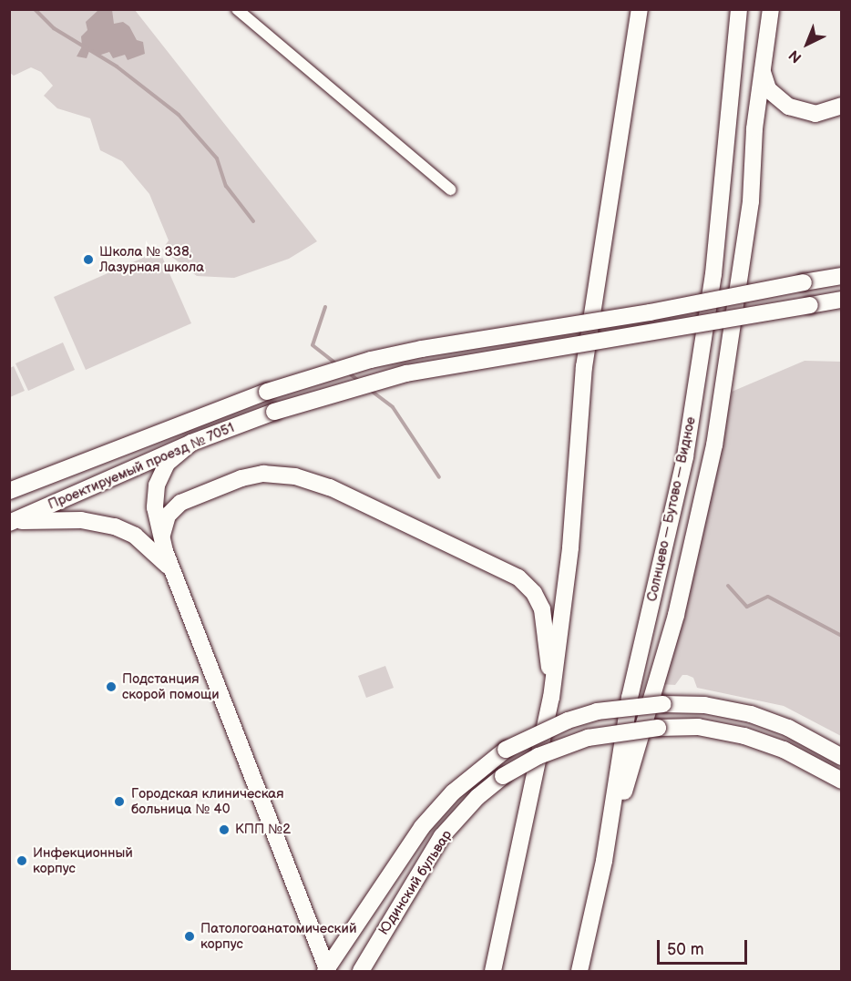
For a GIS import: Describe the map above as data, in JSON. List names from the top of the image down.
{
  "streets": {
    "main road": ["Проектируемый проезд № 7051", "Солнцево — Бутово — Видное", "Юдинский бульвар"]
  },
  "places": [
    "Школа № 338, Лазурная школа",
    "Подстанция скорой помощи",
    "Городская клиническая больница № 40",
    "КПП №2",
    "Инфекционный корпус",
    "Патологоанатомический корпус"
  ],
  "scale_bar": "50 m",
  "north": "bottom left"
}
